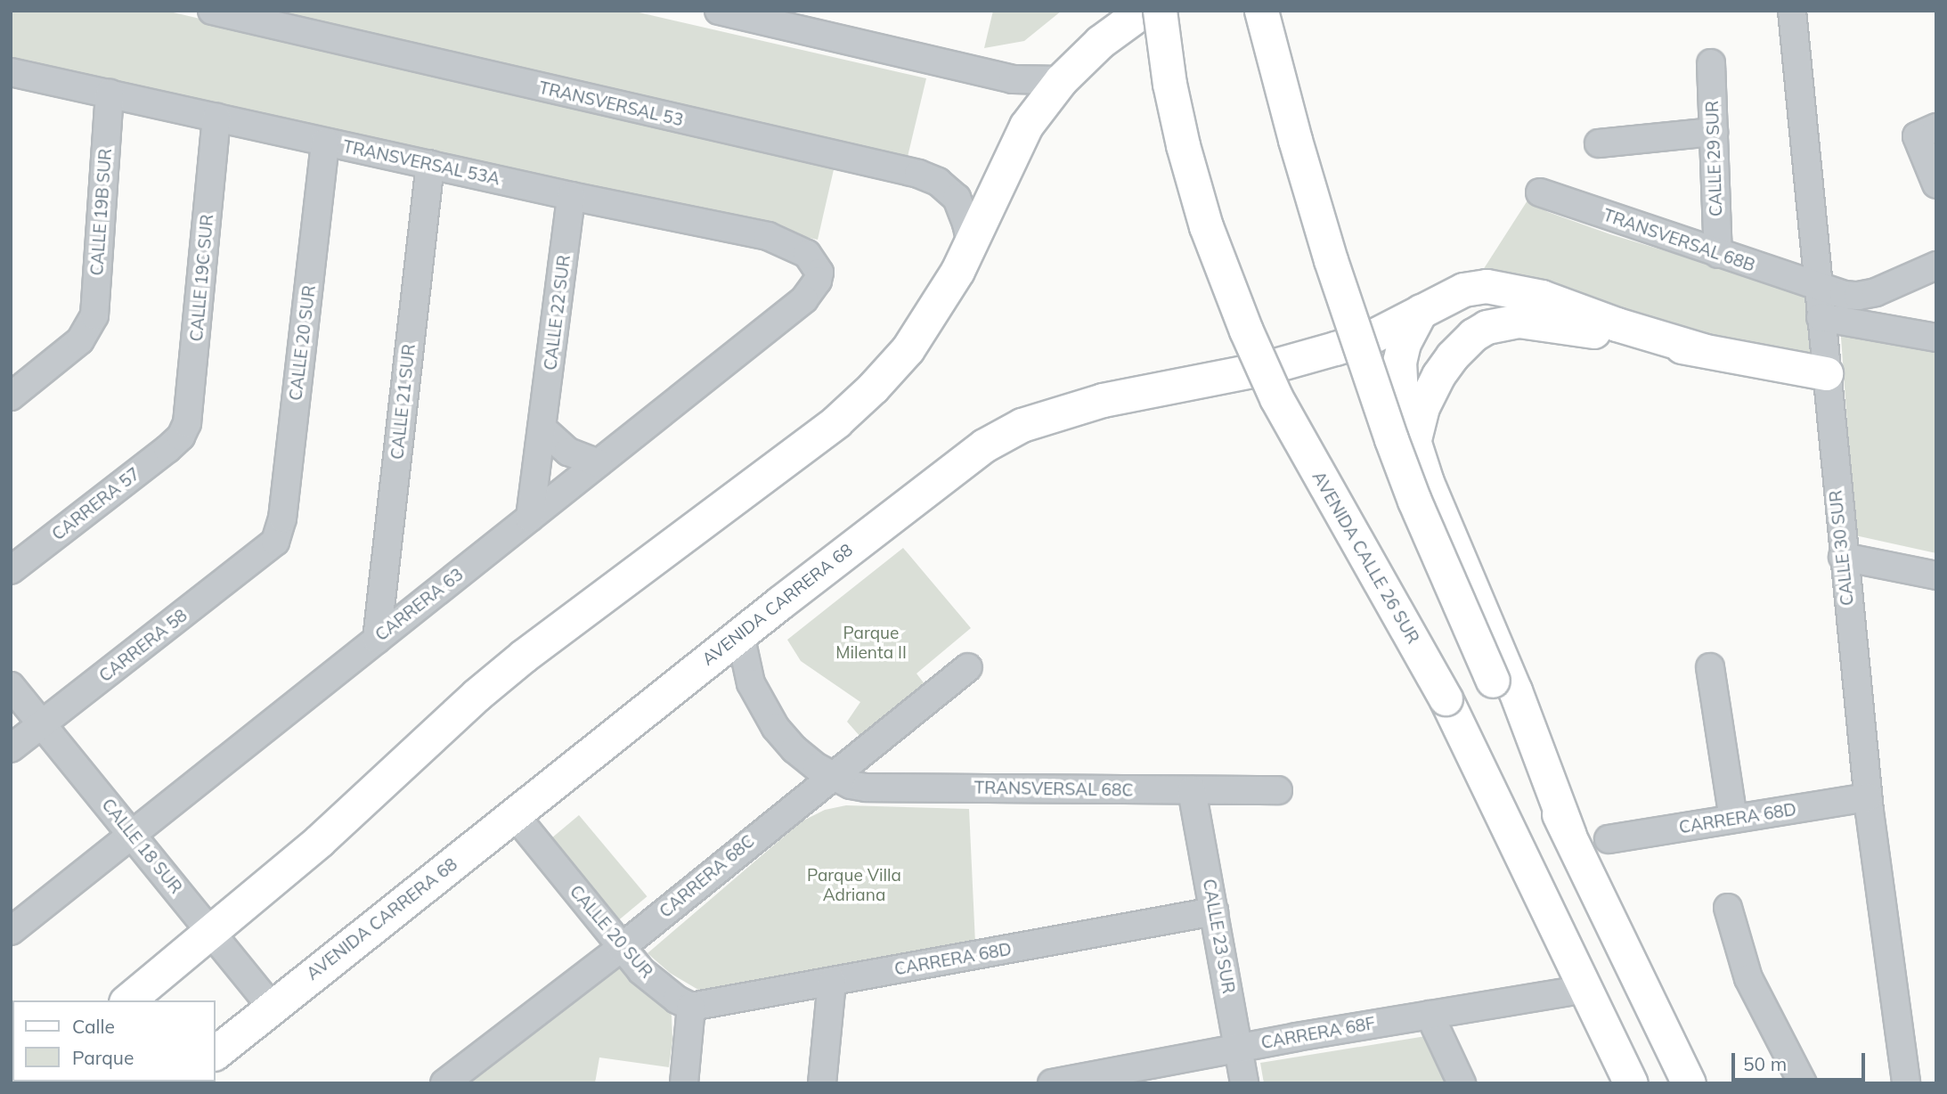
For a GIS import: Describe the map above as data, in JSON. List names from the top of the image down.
{
  "streets": {
    "main road": ["AVENIDA CALLE 26 SUR", "AVENIDA CARRERA 68"],
    "street": [
      "TRANSVERSAL 53",
      "CALLE 29 SUR",
      "TRANSVERSAL 53A",
      "CALLE 19B SUR",
      "TRANSVERSAL 68B",
      "CALLE 19C SUR",
      "CALLE 22 SUR",
      "CALLE 20 SUR",
      "CALLE 21 SUR",
      "CARRERA 57",
      "CALLE 30 SUR",
      "CARRERA 63",
      "CARRERA 58",
      "TRANSVERSAL 68C",
      "CARRERA 68D",
      "CALLE 18 SUR",
      "CARRERA 68C",
      "CALLE 23 SUR",
      "CARRERA 68F"
    ]
  },
  "crossings": [
    ["CALLE 29 SUR", "TRANSVERSAL 68B"],
    ["TRANSVERSAL 53A", "CALLE 19B SUR"],
    ["TRANSVERSAL 53A", "CALLE 19C SUR"],
    ["TRANSVERSAL 53A", "CALLE 22 SUR"],
    ["TRANSVERSAL 53A", "CALLE 20 SUR"],
    ["TRANSVERSAL 53A", "CALLE 21 SUR"],
    ["TRANSVERSAL 53A", "CARRERA 63"],
    ["TRANSVERSAL 68B", "CALLE 30 SUR"],
    ["CALLE 19C SUR", "CARRERA 57"],
    ["CALLE 22 SUR", "CARRERA 63"],
    ["CALLE 20 SUR", "AVENIDA CARRERA 68"],
    ["CALLE 20 SUR", "CARRERA 58"],
    ["CALLE 20 SUR", "CARRERA 68D"],
    ["CALLE 20 SUR", "CARRERA 68C"],
    ["CALLE 21 SUR", "CARRERA 63"],
    ["CALLE 30 SUR", "CARRERA 68D"],
    ["AVENIDA CALLE 26 SUR", "CARRERA 68F"],
    ["CARRERA 63", "CALLE 18 SUR"],
    ["AVENIDA CARRERA 68", "CALLE 18 SUR"],
    ["CARRERA 58", "CALLE 18 SUR"],
    ["TRANSVERSAL 68C", "CARRERA 68C"],
    ["TRANSVERSAL 68C", "CALLE 23 SUR"],
    ["CARRERA 68D", "CALLE 23 SUR"],
    ["CALLE 23 SUR", "CARRERA 68F"]
  ],
  "parks": ["Parque Milenta II", "Parque Villa Adriana"],
  "legend": ["Calle", "Parque"],
  "scale_bar": "50 m"
}
